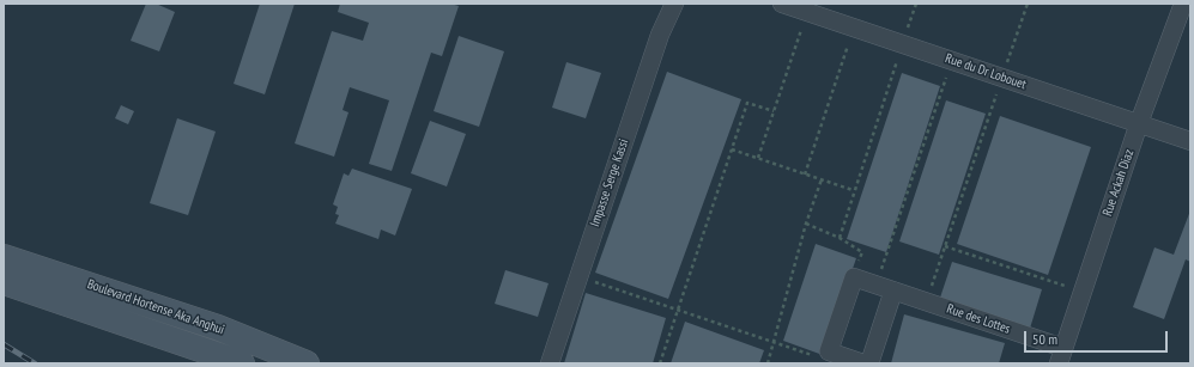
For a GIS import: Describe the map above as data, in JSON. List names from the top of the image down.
{
  "streets": {
    "main road": ["Boulevard Hortense Aka Anghui"],
    "street": [
      "Rue du Dr Lobouet",
      "Impasse Serge Kassi",
      "Rue Ackah Diaz",
      "Rue des Lottes"
    ]
  },
  "crossings": [
    ["Rue du Dr Lobouet", "Rue Ackah Diaz"],
    ["Rue Ackah Diaz", "Rue des Lottes"]
  ],
  "scale_bar": "50 m"
}
